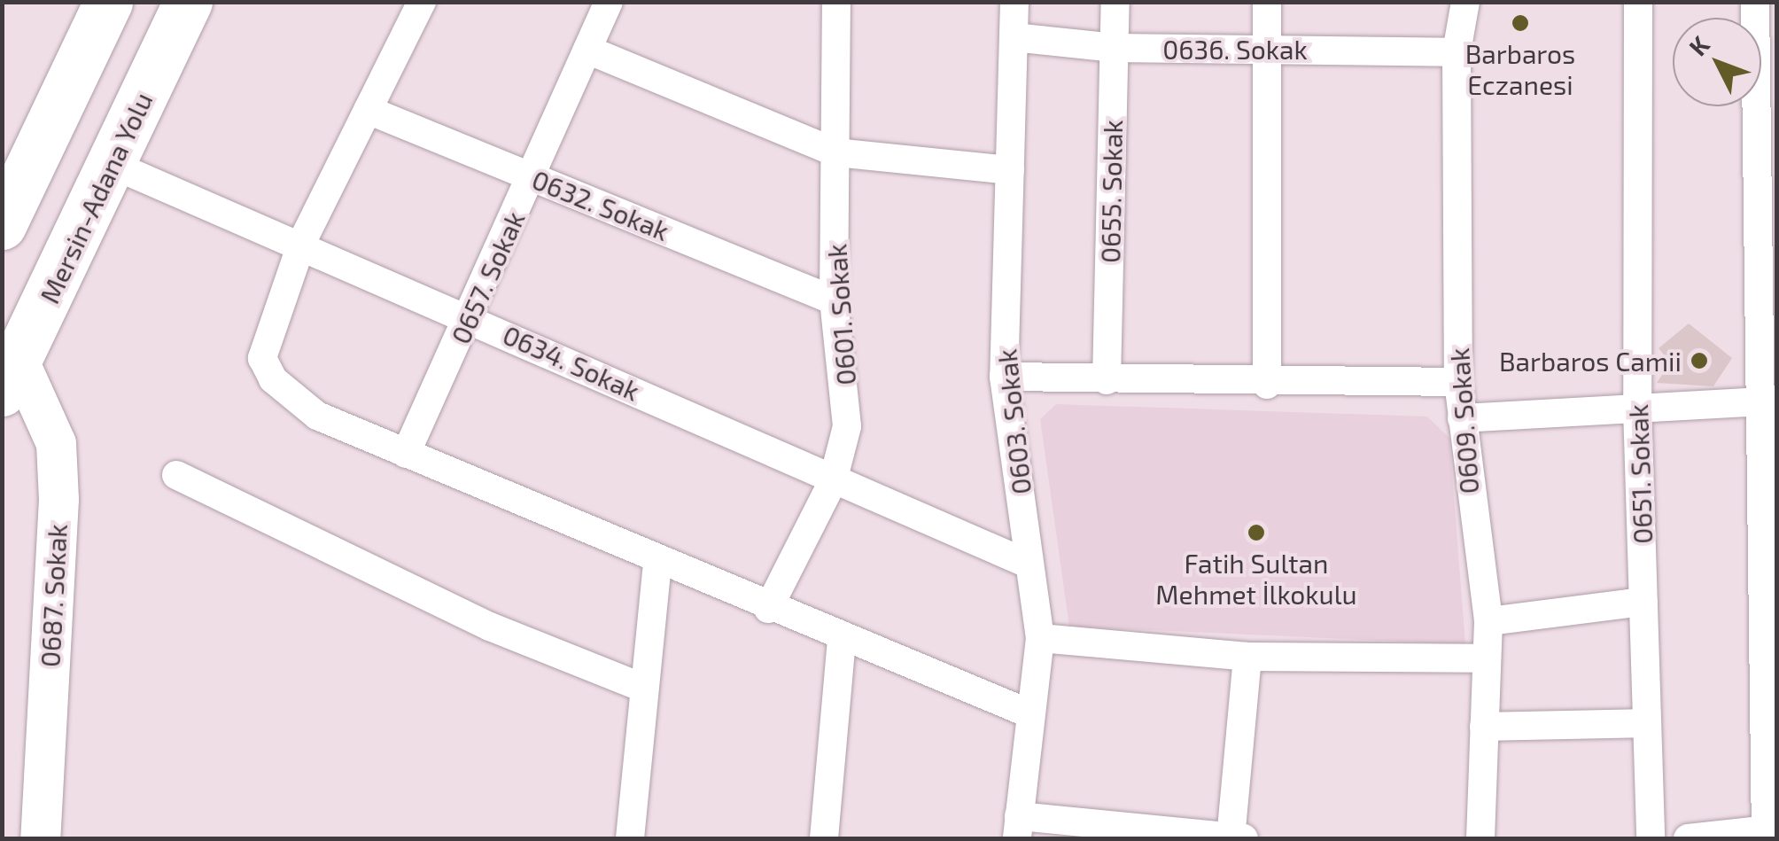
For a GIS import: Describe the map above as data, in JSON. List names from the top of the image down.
{
  "streets": {
    "highway": ["Mersin-Adana Yolu"],
    "street": [
      "0636. Sokak",
      "0655. Sokak",
      "0632. Sokak",
      "0657. Sokak",
      "0601. Sokak",
      "0634. Sokak",
      "0609. Sokak",
      "0603. Sokak",
      "0651. Sokak",
      "0687. Sokak"
    ]
  },
  "crossings": [
    ["0636. Sokak", "0655. Sokak"],
    ["0636. Sokak", "0609. Sokak"],
    ["0636. Sokak", "0603. Sokak"],
    ["Mersin-Adana Yolu", "0634. Sokak"],
    ["Mersin-Adana Yolu", "0687. Sokak"],
    ["0632. Sokak", "0657. Sokak"],
    ["0632. Sokak", "0601. Sokak"],
    ["0657. Sokak", "0634. Sokak"],
    ["0601. Sokak", "0634. Sokak"],
    ["0634. Sokak", "0603. Sokak"]
  ],
  "places": ["Barbaros Eczanesi", "Barbaros Camii", "Fatih Sultan Mehmet İlkokulu"],
  "north": "top left"
}
